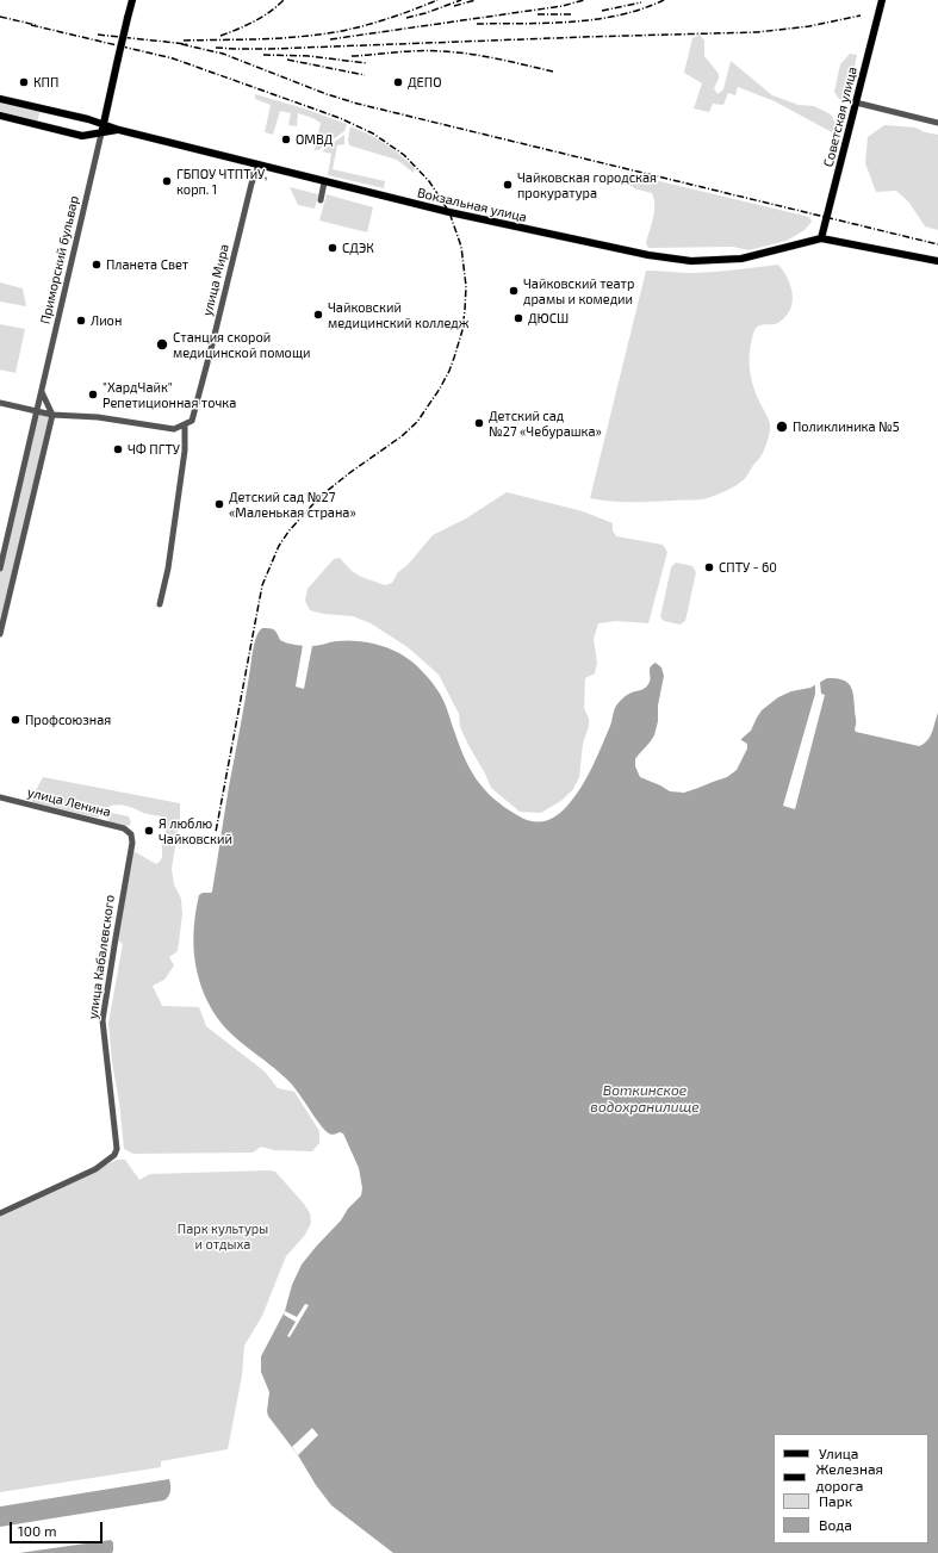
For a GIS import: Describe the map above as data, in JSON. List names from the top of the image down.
{
  "streets": {
    "main road": ["Советская улица", "Вокзальная улица"],
    "street": [
      "Приморский бульвар",
      "улица Мира",
      "улица Ленина",
      "улица Кабалевского"
    ]
  },
  "crossings": [
    ["Советская улица", "Вокзальная улица"],
    ["Вокзальная улица", "Приморский бульвар"],
    ["Вокзальная улица", "улица Мира"],
    ["улица Ленина", "улица Кабалевского"]
  ],
  "water": ["Воткинское водохранилище"],
  "parks": ["Парк культуры и отдыха"],
  "places": [
    "КПП",
    "ДЕПО",
    "ОМВД",
    "ГБПОУ ЧТПТиУ, корп. 1",
    "Чайковская городская прокуратура",
    "СДЭК",
    "Планета Свет",
    "Чайковский театр драмы и комедии",
    "Чайковский медицинский колледж",
    "ДЮСШ",
    "Лион",
    "Станция скорой медицинской помощи",
    "\"ХардЧайк\" Репетиционная точка",
    "Детский сад №27 «Чебурашка»",
    "Поликлиника №5",
    "ЧФ ПГТУ",
    "Детский сад №27 «Маленькая страна»",
    "СПТУ - 60",
    "Профсоюзная",
    "Я люблю Чайковский"
  ],
  "legend": [
    "Улица",
    "Железная дорога",
    "Парк",
    "Вода"
  ],
  "scale_bar": "100 m"
}
